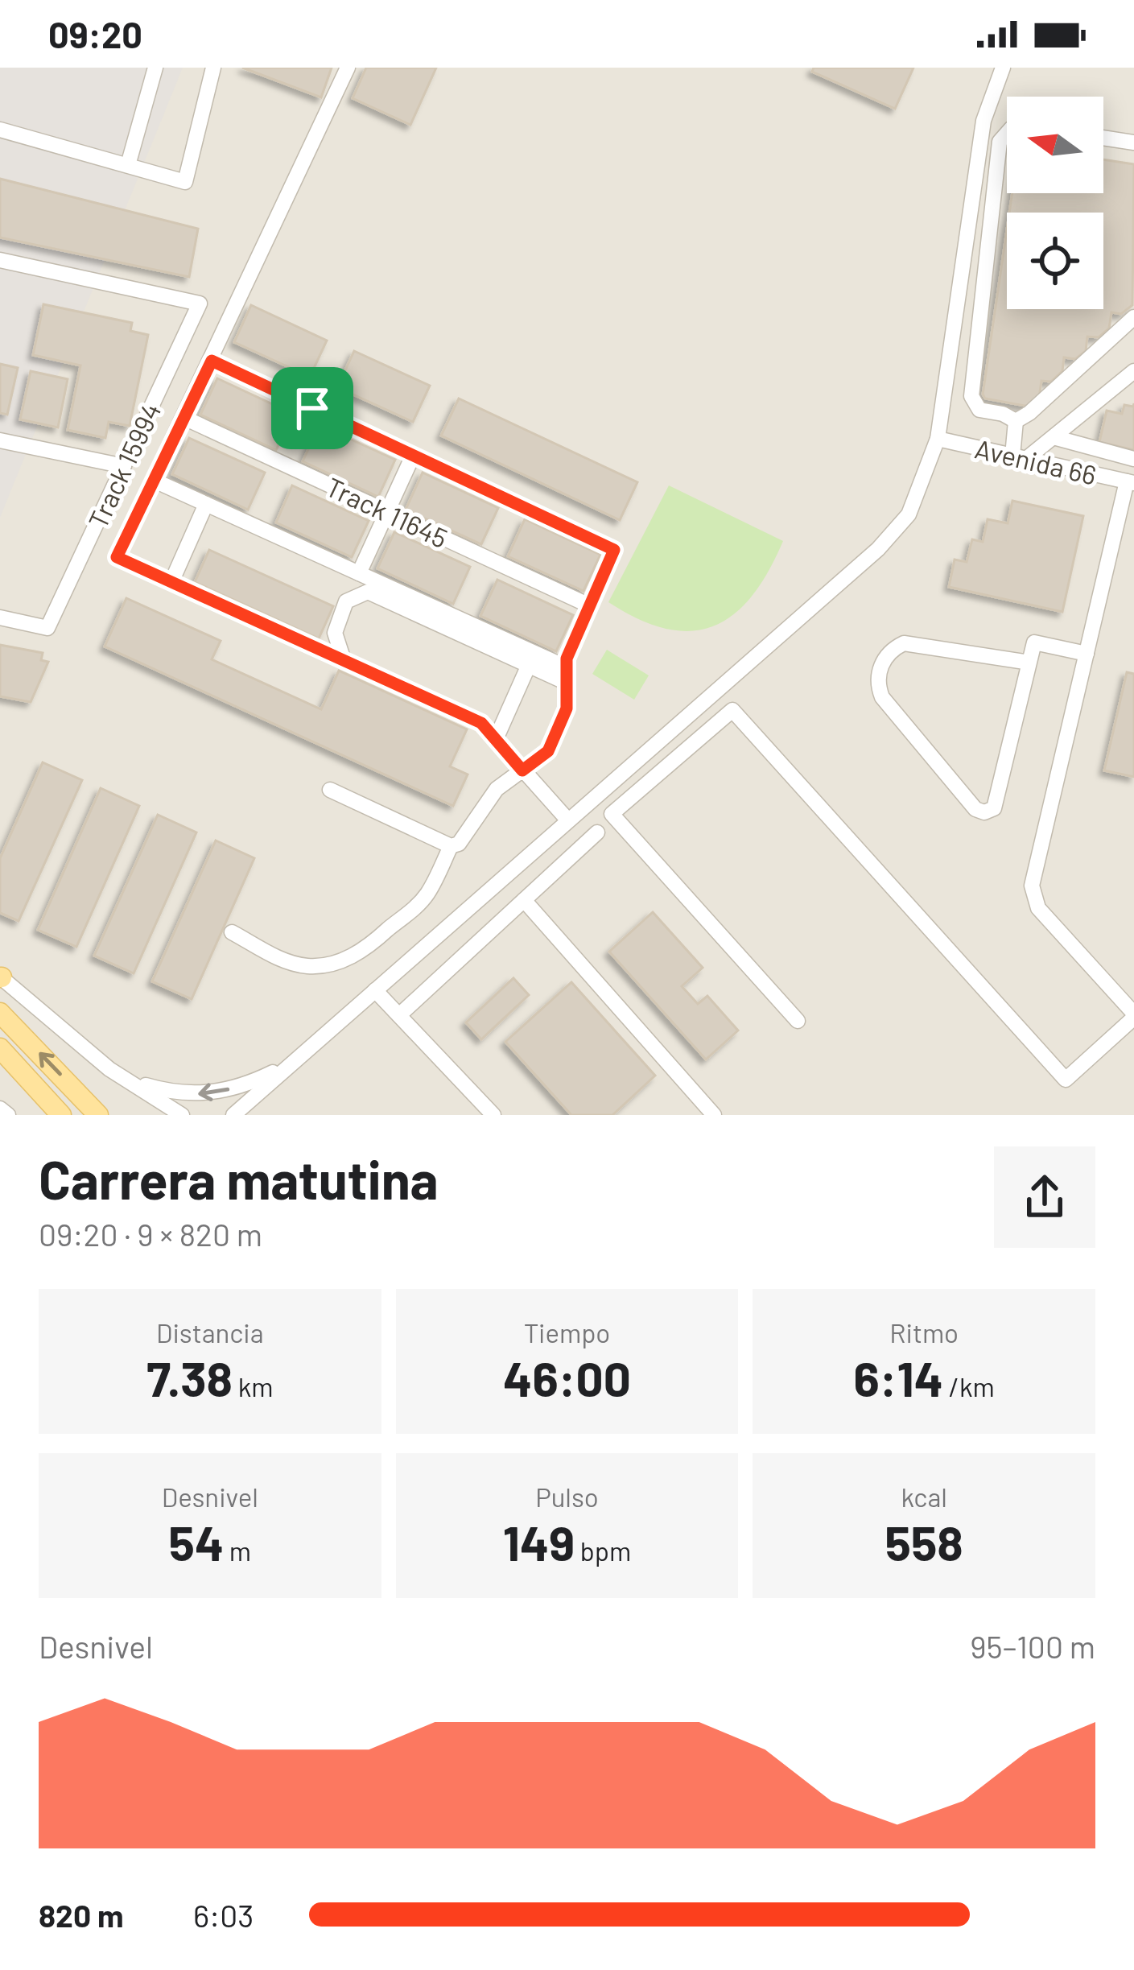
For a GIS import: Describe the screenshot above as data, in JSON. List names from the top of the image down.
{
  "streets": {
    "street": ["Avenida 66", "Track 15994", "Track 11645"]
  },
  "north": "left",
  "page": {
    "status": "09:20",
    "heading": ["Carrera matutina", "09:20 · 9 × 820 m"],
    "stats": [
      ["Distancia", "7.38 km"],
      ["Tiempo", "46:00"],
      ["Ritmo", "6:14 /km"],
      ["Desnivel", "54 m"],
      ["Pulso", "149 bpm"],
      ["kcal", "558"]
    ],
    "chart": ["Desnivel", "95–100 m"],
    "list": [
      {
        "name": "820 m",
        "note": "6:03"
      }
    ]
  }
}
